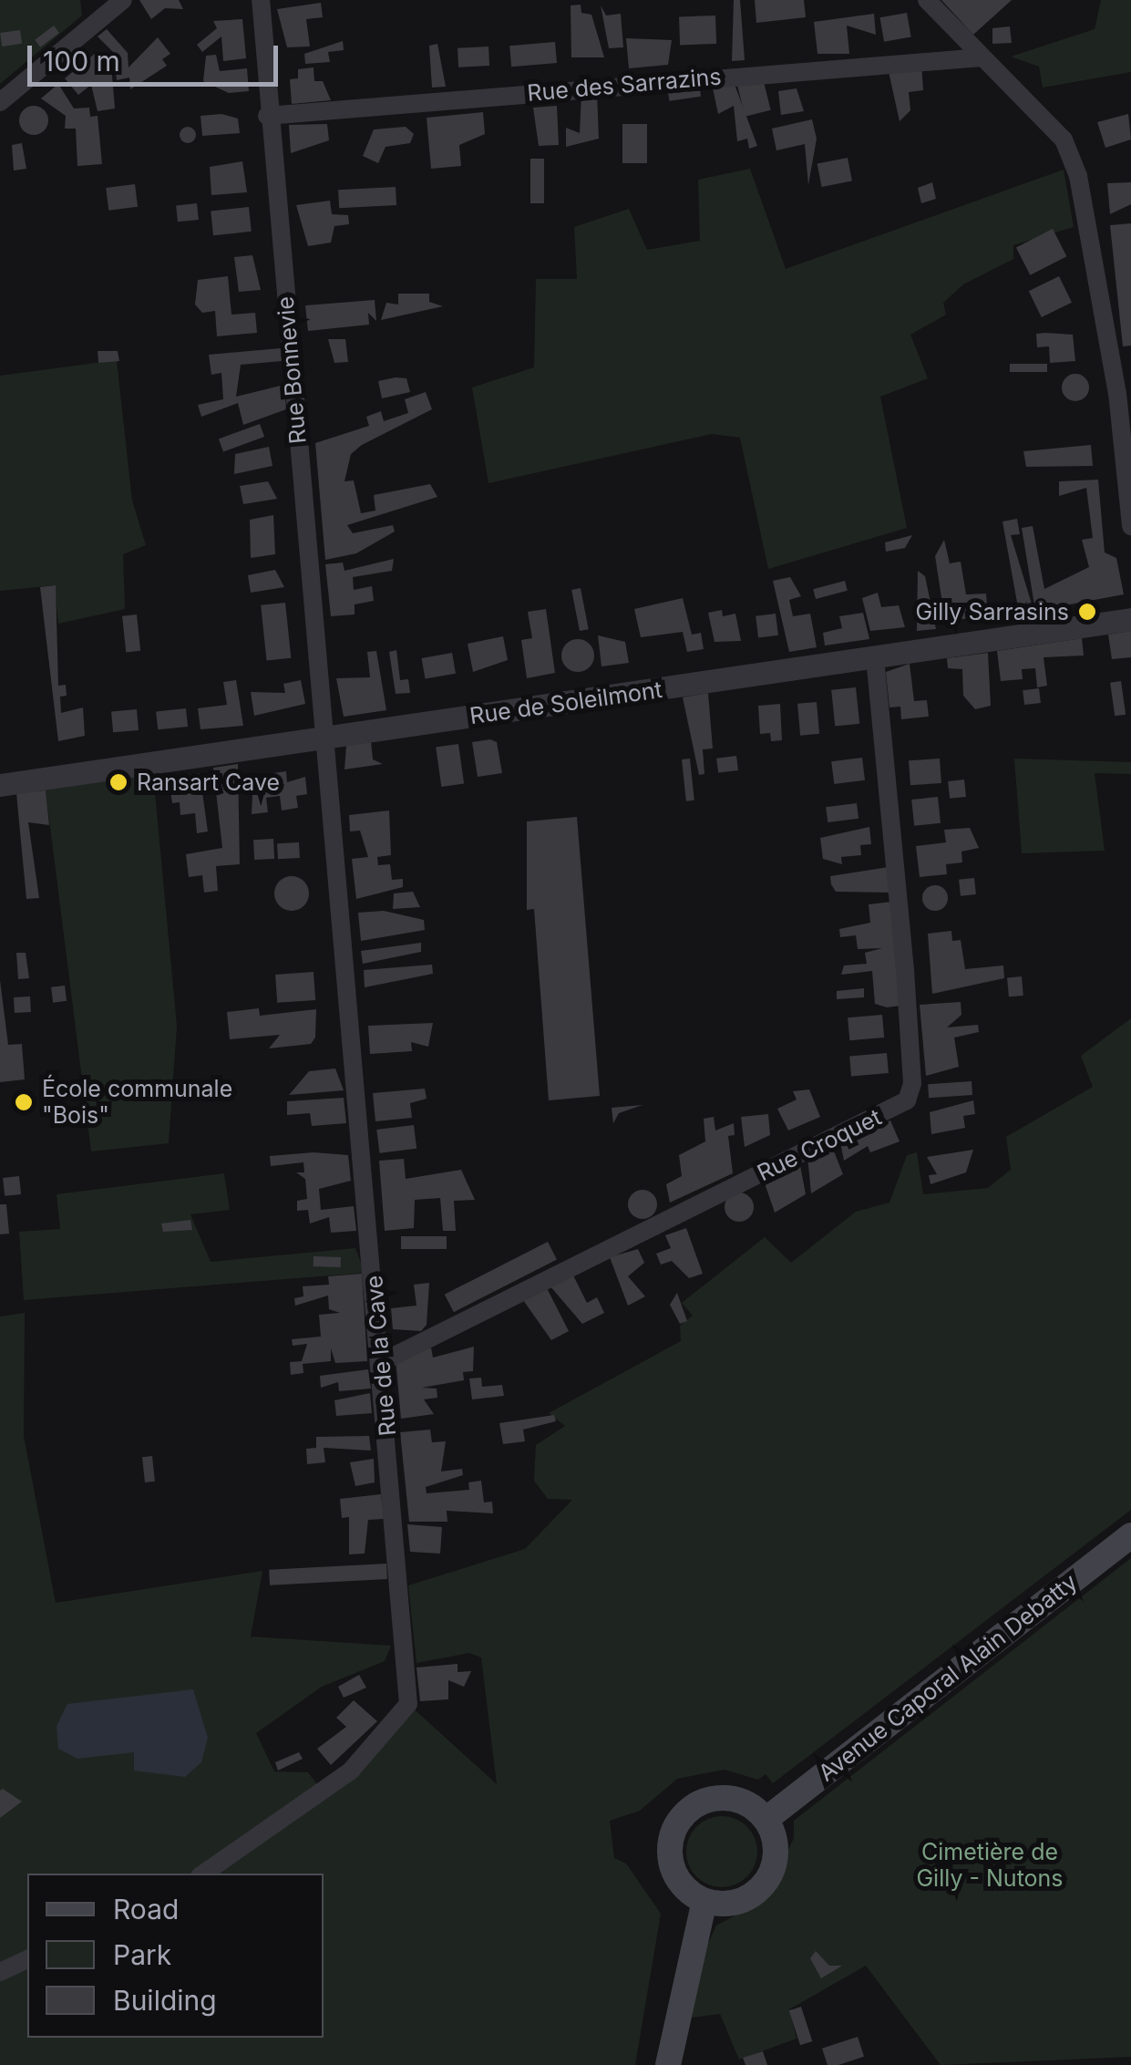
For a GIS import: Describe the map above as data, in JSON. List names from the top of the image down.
{
  "streets": {
    "main road": ["Avenue Caporal Alain Debatty"],
    "street": [
      "Rue des Sarrazins",
      "Rue Bonnevie",
      "Rue de Soleilmont",
      "Rue Croquet",
      "Rue de la Cave"
    ]
  },
  "crossings": [
    ["Rue des Sarrazins", "Rue Bonnevie"],
    ["Rue Bonnevie", "Rue de Soleilmont"],
    ["Rue Bonnevie", "Rue de la Cave"],
    ["Rue de Soleilmont", "Rue Croquet"],
    ["Rue de Soleilmont", "Rue de la Cave"],
    ["Rue Croquet", "Rue de la Cave"]
  ],
  "parks": ["Cimetière de Gilly - Nutons"],
  "places": ["Gilly Sarrasins", "Ransart Cave", "École communale \"Bois\""],
  "legend": ["Road", "Park", "Building"],
  "scale_bar": "100 m"
}
